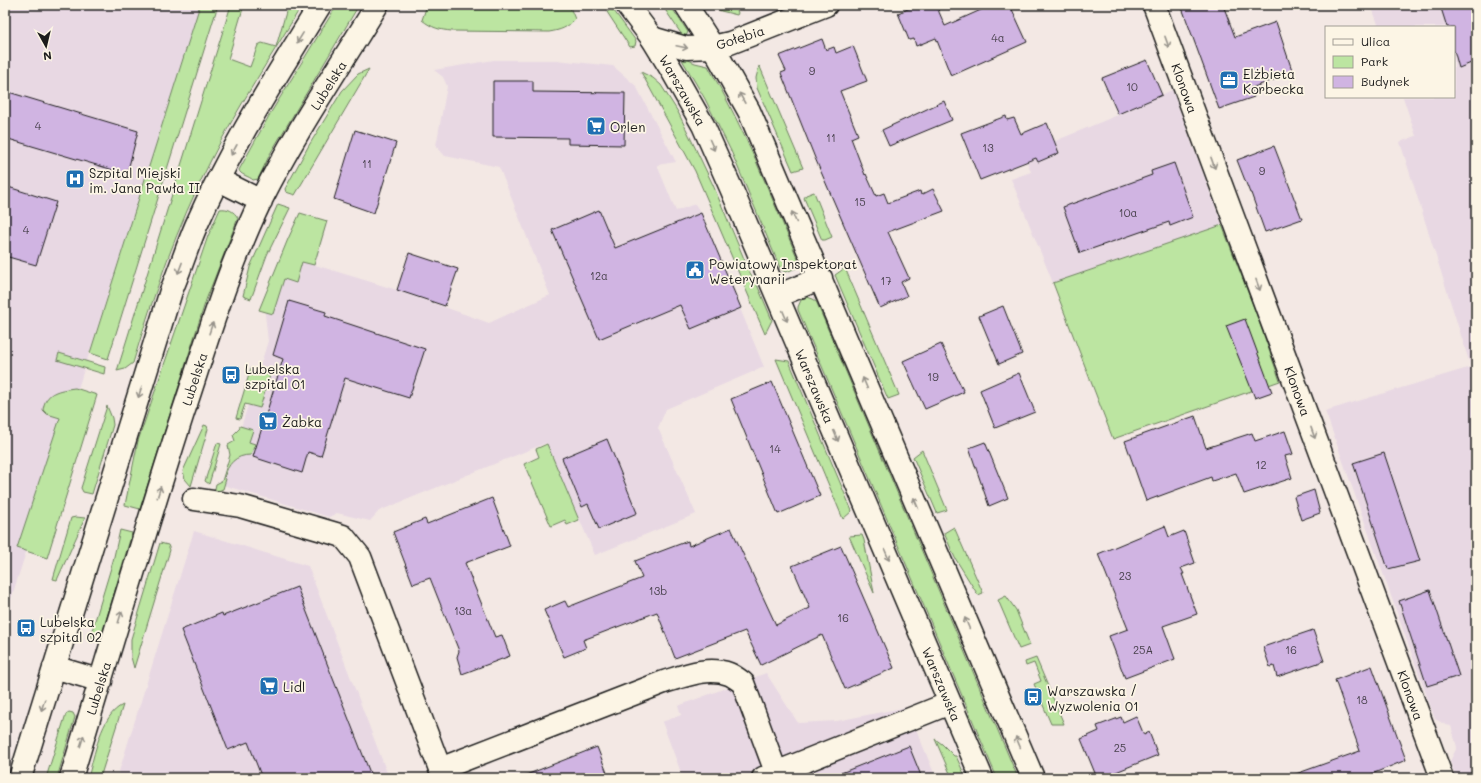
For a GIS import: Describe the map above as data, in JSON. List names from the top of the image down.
{
  "streets": {
    "main road": [
      "Gołębia",
      "Lubelska",
      "Klonowa",
      "Warszawska"
    ]
  },
  "crossings": [
    ["Gołębia", "Warszawska"]
  ],
  "one_way": ["Klonowa"],
  "places": {
    "office": ["Elżbieta Korbecka"],
    "supermarket": ["Orlen", "Żabka", "Lidl"],
    "hospital": ["Szpital Miejski im. Jana Pawła II"],
    "public building": ["Powiatowy Inspektorat Weterynarii"],
    "bus stop": ["Lubelska szpital 01", "Lubelska szpital 02", "Warszawska / Wyzwolenia 01"]
  },
  "house_numbers": [
    "4a",
    "9",
    "10",
    "4",
    "11",
    "13",
    "11",
    "9",
    "15",
    "10a",
    "4",
    "12a",
    "17",
    "19",
    "14",
    "12",
    "23",
    "13b",
    "13a",
    "16",
    "25A",
    "16",
    "18",
    "25"
  ],
  "legend": ["Ulica", "Park", "Budynek"],
  "north": "bottom"
}
